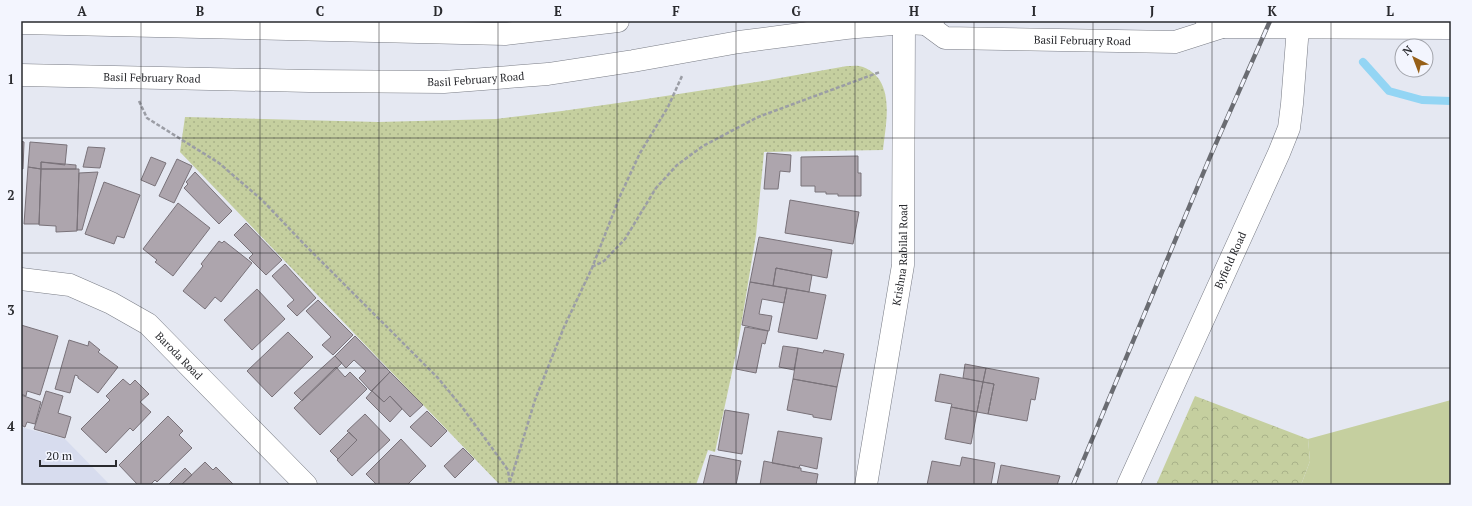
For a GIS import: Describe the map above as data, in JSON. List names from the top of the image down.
{
  "streets": {
    "street": [
      "Basil February Road",
      "Krishna Rabilal Road",
      "Byfield Road",
      "Baroda Road"
    ]
  },
  "crossings": [
    ["Basil February Road", "Krishna Rabilal Road"],
    ["Basil February Road", "Byfield Road"]
  ],
  "scale_bar": "20 m",
  "north": "top left",
  "grid": {
    "columns": [
      "A",
      "B",
      "C",
      "D",
      "E",
      "F",
      "G",
      "H",
      "I",
      "J",
      "K",
      "L"
    ],
    "rows": [
      "1",
      "2",
      "3",
      "4"
    ]
  }
}
